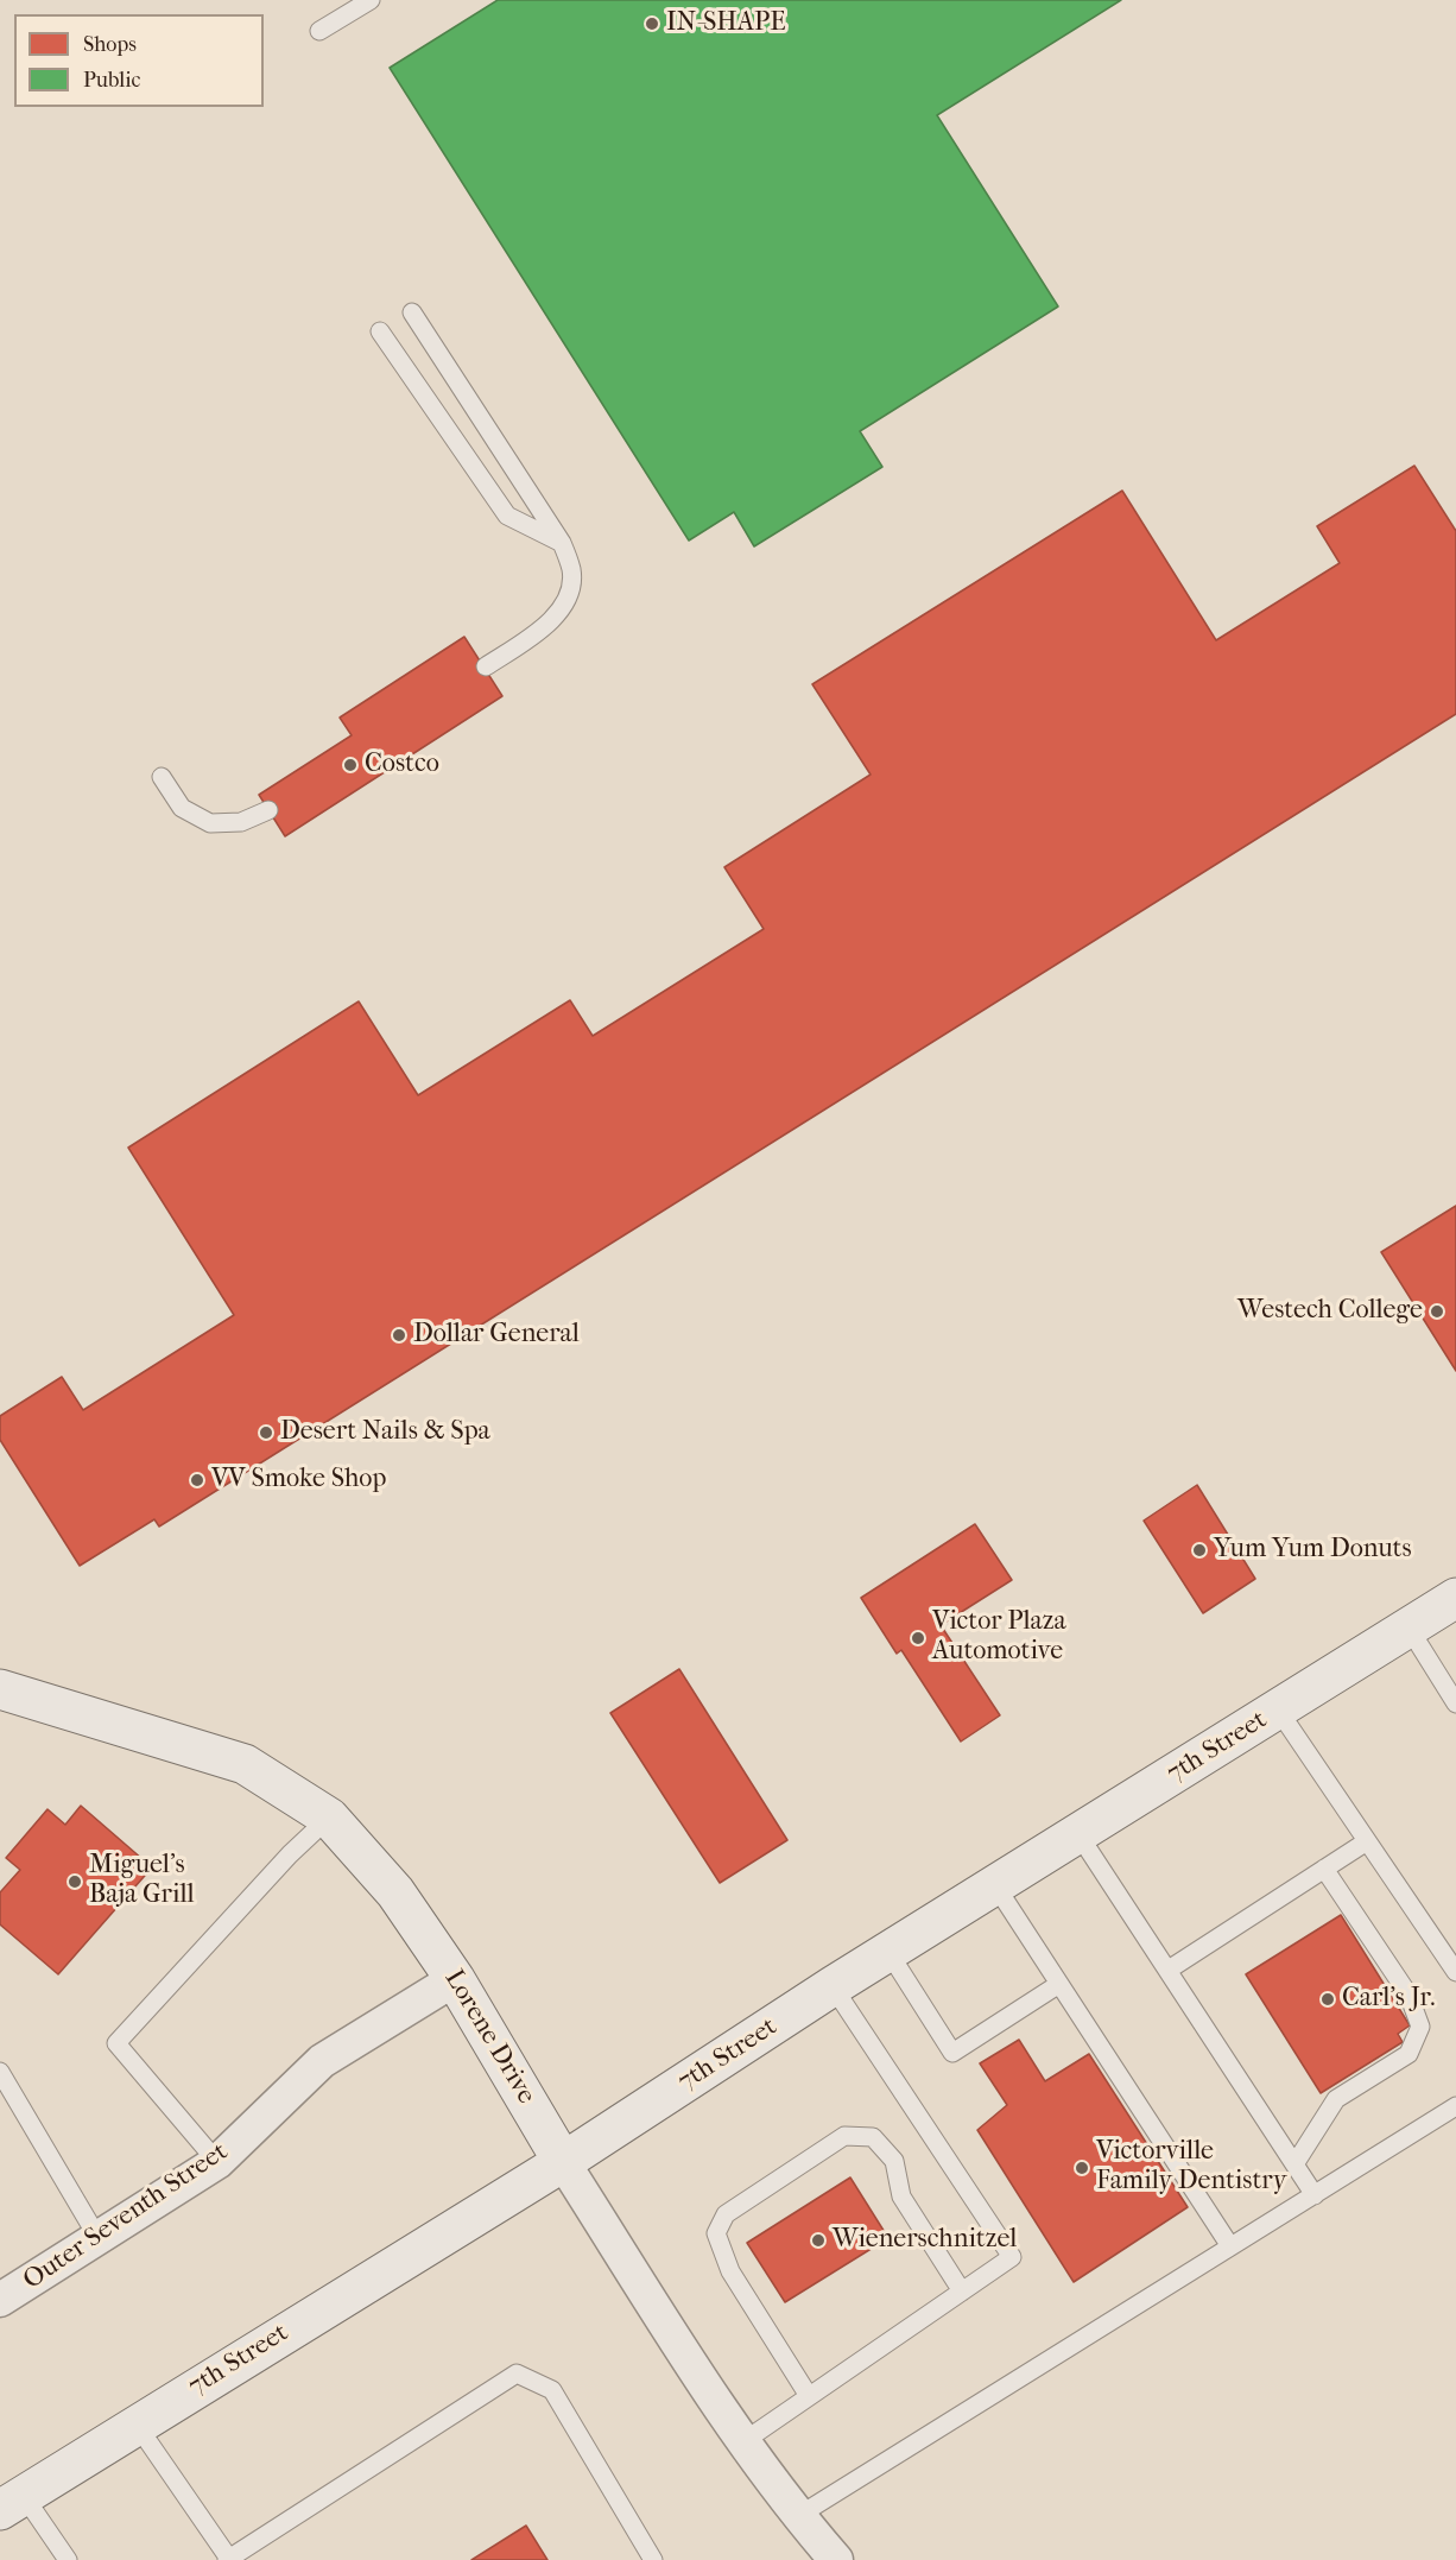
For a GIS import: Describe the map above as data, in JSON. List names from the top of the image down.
{
  "streets": {
    "main road": ["7th Street", "Lorene Drive"],
    "street": ["Outer Seventh Street"]
  },
  "crossings": [
    ["7th Street", "Lorene Drive"],
    ["Lorene Drive", "Outer Seventh Street"]
  ],
  "places": [
    "IN-SHAPE",
    "Costco",
    "Westech College",
    "Dollar General",
    "Desert Nails & Spa",
    "VV Smoke Shop",
    "Yum Yum Donuts",
    "Victor Plaza Automotive",
    "Miguel’s Baja Grill",
    "Carl's Jr.",
    "Victorville Family Dentistry",
    "Wienerschnitzel"
  ],
  "legend": ["Shops", "Public"]
}
